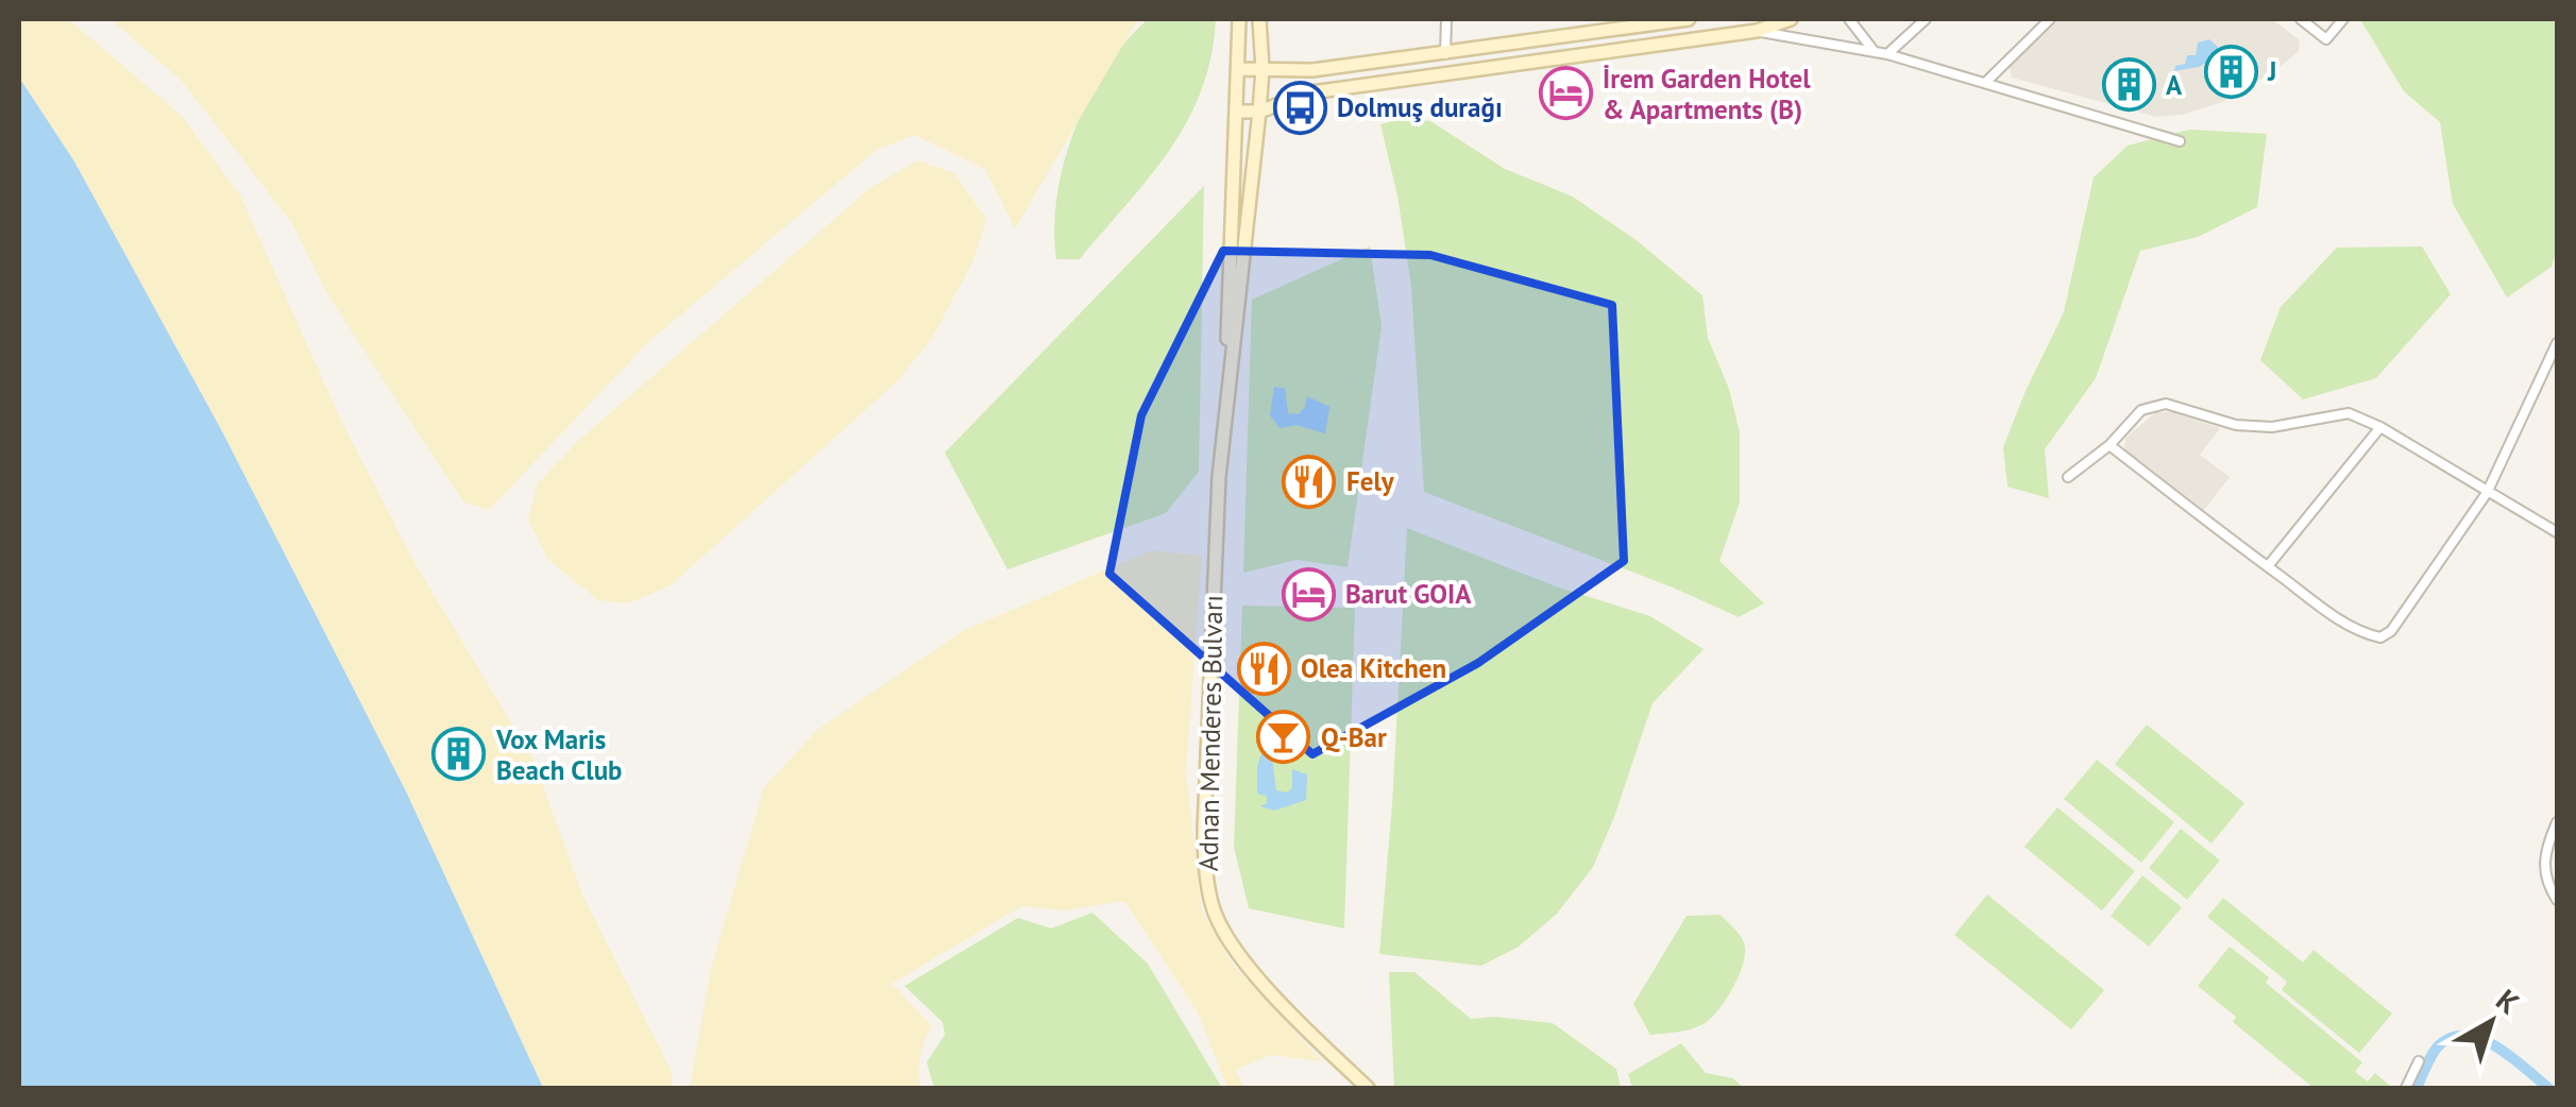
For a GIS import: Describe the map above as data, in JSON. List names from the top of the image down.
{
  "streets": {
    "main road": ["Adnan Menderes Bulvarı"]
  },
  "places": {
    "building": ["J", "A", "Vox Maris Beach Club"],
    "hotel": ["İrem Garden Hotel & Apartments (B)", "Barut GOIA"],
    "bus stop": ["Dolmuş durağı"],
    "restaurant": ["Fely", "Olea Kitchen"],
    "bar": ["Q-Bar"]
  },
  "north": "top right"
}
